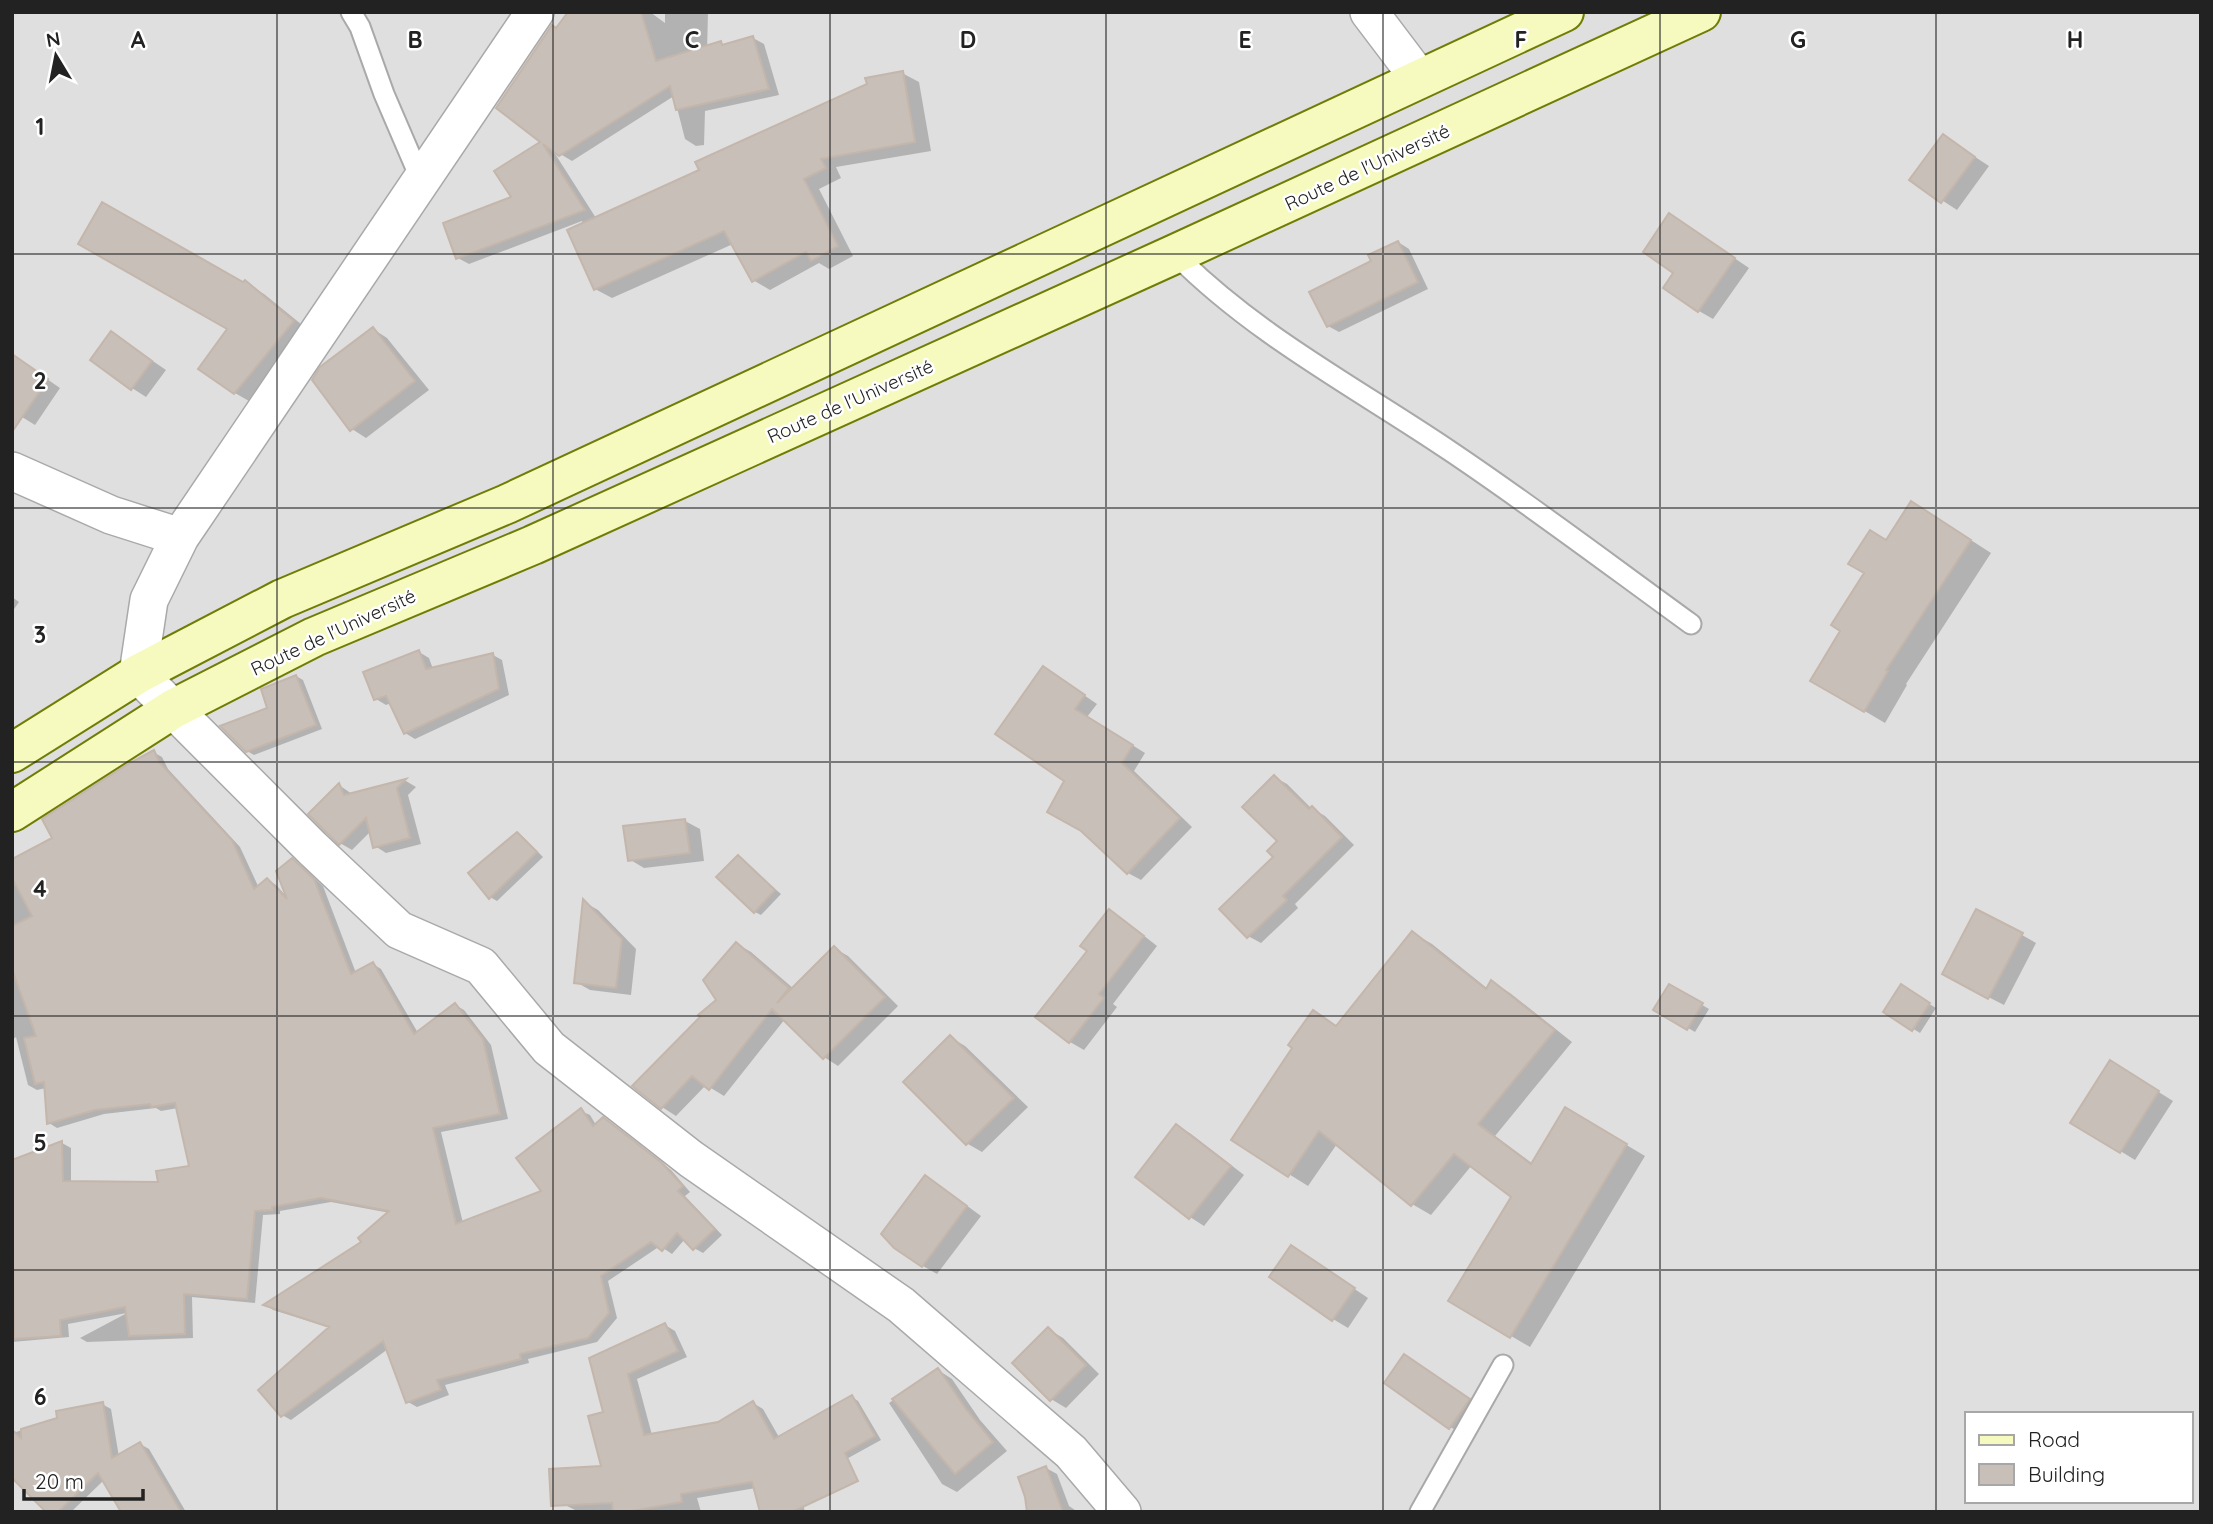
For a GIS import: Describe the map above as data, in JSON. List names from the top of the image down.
{
  "streets": {
    "main road": ["Route de l'Université"]
  },
  "legend": ["Road", "Building"],
  "scale_bar": "20 m",
  "north": "top",
  "grid": {
    "columns": [
      "A",
      "B",
      "C",
      "D",
      "E",
      "F",
      "G",
      "H"
    ],
    "rows": [
      "1",
      "2",
      "3",
      "4",
      "5",
      "6"
    ]
  }
}
